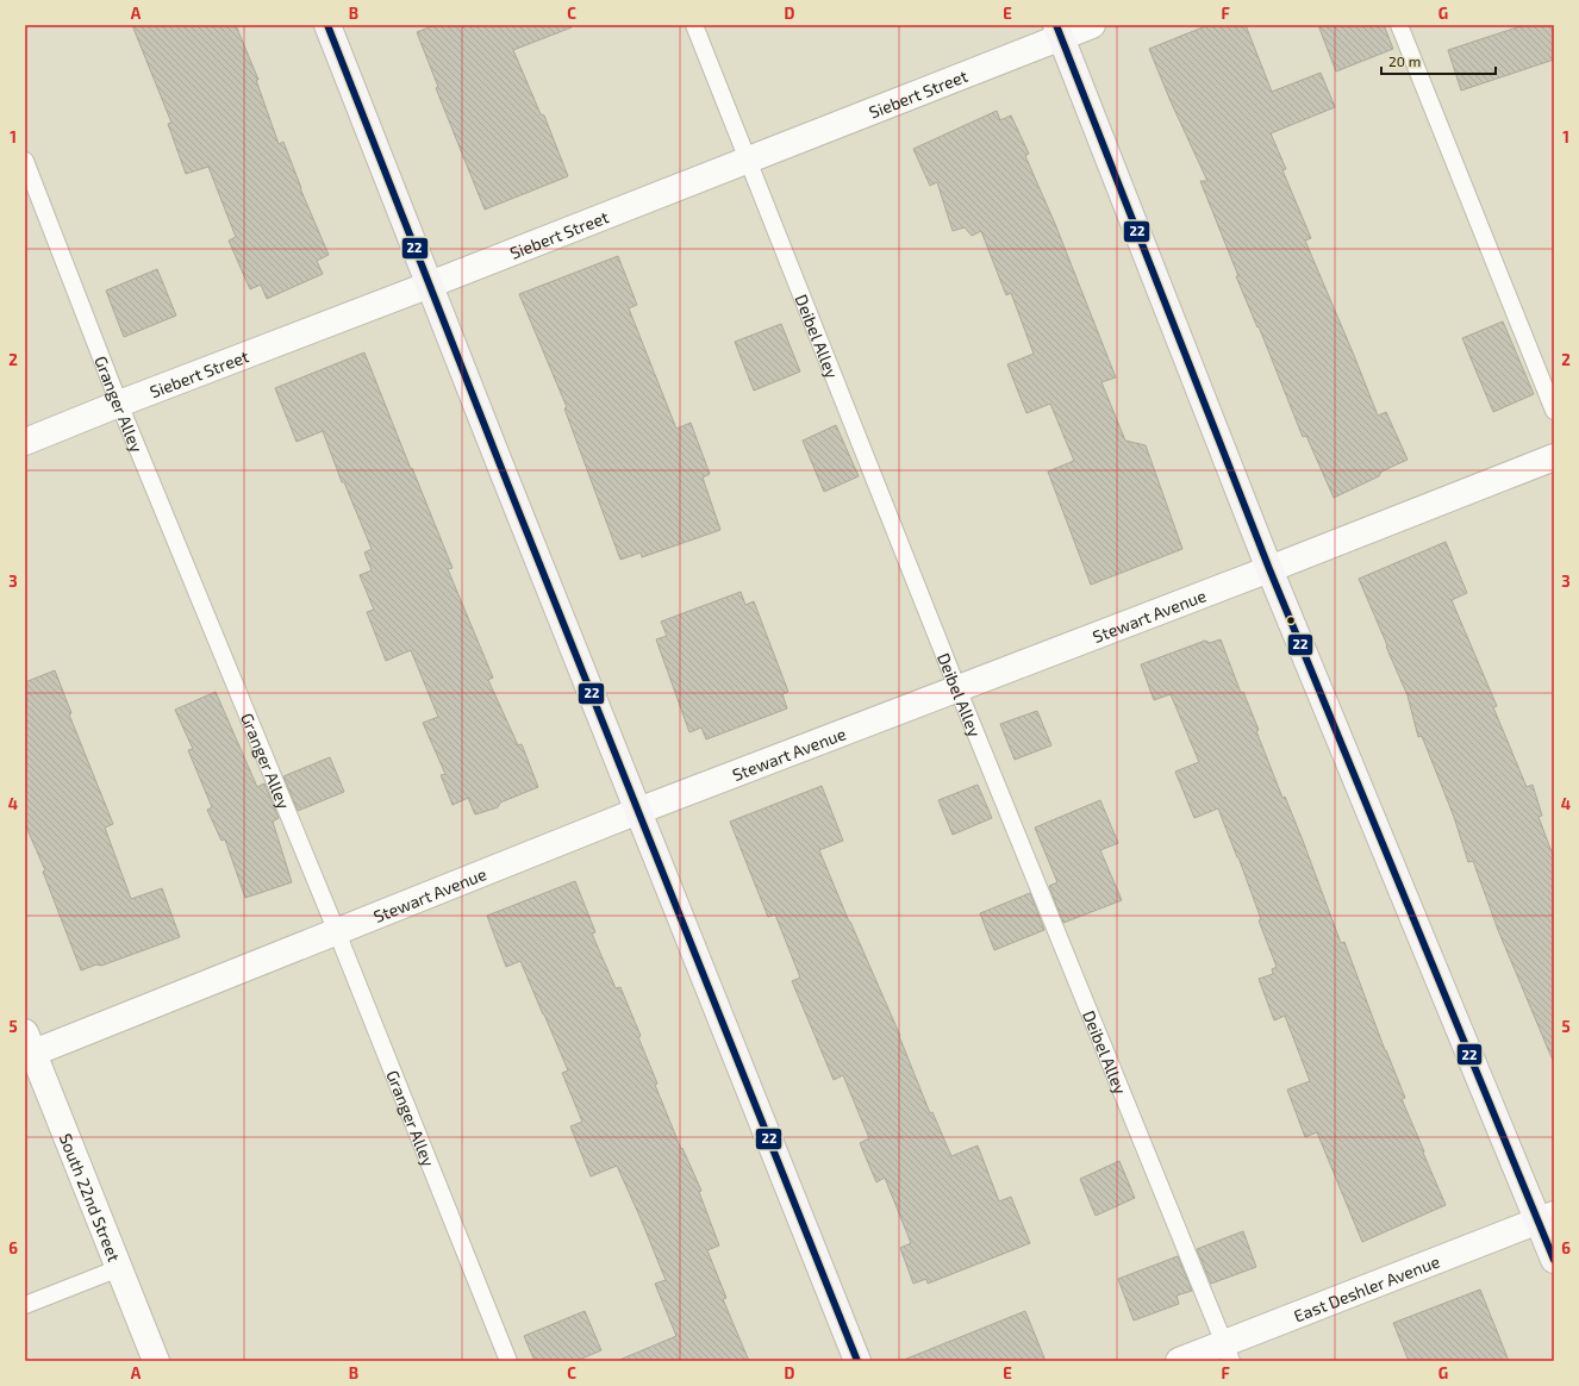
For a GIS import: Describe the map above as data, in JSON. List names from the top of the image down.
{
  "streets": {
    "street": [
      "Siebert Street",
      "Stewart Avenue",
      "South 22nd Street",
      "East Deshler Avenue"
    ],
    "lane": ["Deibel Alley", "Granger Alley"]
  },
  "crossings": [
    ["Siebert Street", "Deibel Alley"],
    ["Siebert Street", "Granger Alley"],
    ["Deibel Alley", "Stewart Avenue"],
    ["Deibel Alley", "East Deshler Avenue"],
    ["Granger Alley", "Stewart Avenue"],
    ["Stewart Avenue", "South 22nd Street"]
  ],
  "lines": ["transit line 22"],
  "scale_bar": "20 m",
  "grid": {
    "columns": [
      "A",
      "B",
      "C",
      "D",
      "E",
      "F",
      "G"
    ],
    "rows": [
      "1",
      "2",
      "3",
      "4",
      "5",
      "6"
    ]
  }
}
